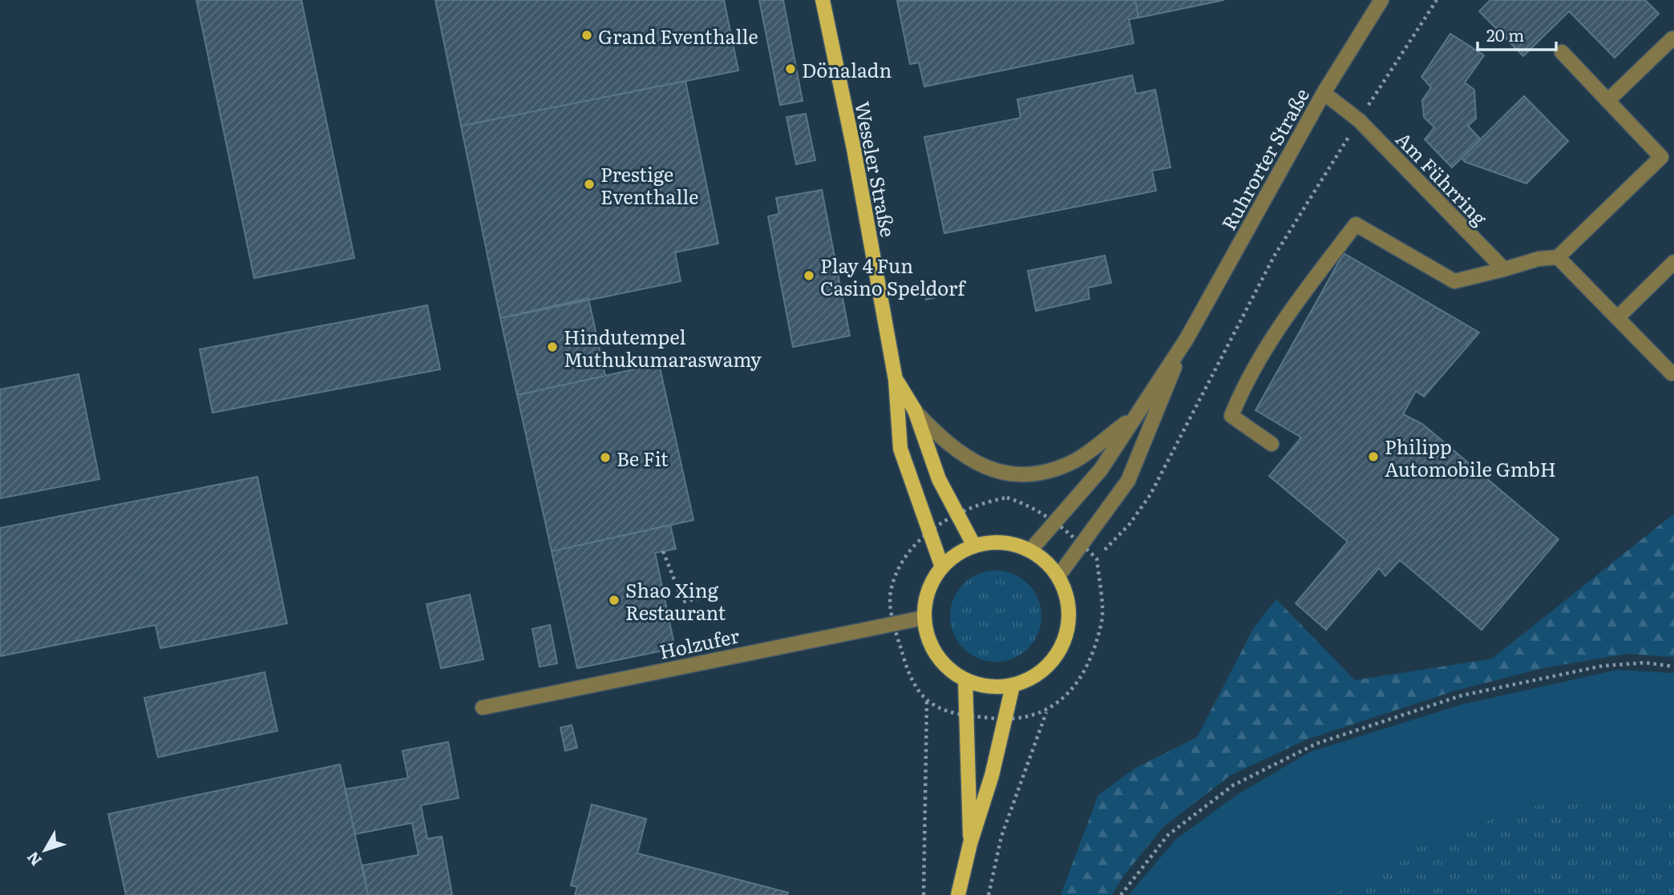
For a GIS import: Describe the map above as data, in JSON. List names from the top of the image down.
{
  "streets": {
    "main road": ["Weseler Straße"],
    "street": ["Ruhrorter Straße", "Am Führring", "Holzufer"]
  },
  "crossings": [
    ["Ruhrorter Straße", "Weseler Straße"],
    ["Ruhrorter Straße", "Am Führring"],
    ["Ruhrorter Straße", "Holzufer"],
    ["Weseler Straße", "Holzufer"]
  ],
  "places": [
    "Grand Eventhalle",
    "Dönaladn",
    "Prestige Eventhalle",
    "Play 4 Fun Casino Speldorf",
    "Hindutempel Muthukumaraswamy",
    "Philipp Automobile GmbH",
    "Be Fit",
    "Shao Xing Restaurant"
  ],
  "scale_bar": "20 m",
  "north": "bottom left"
}
